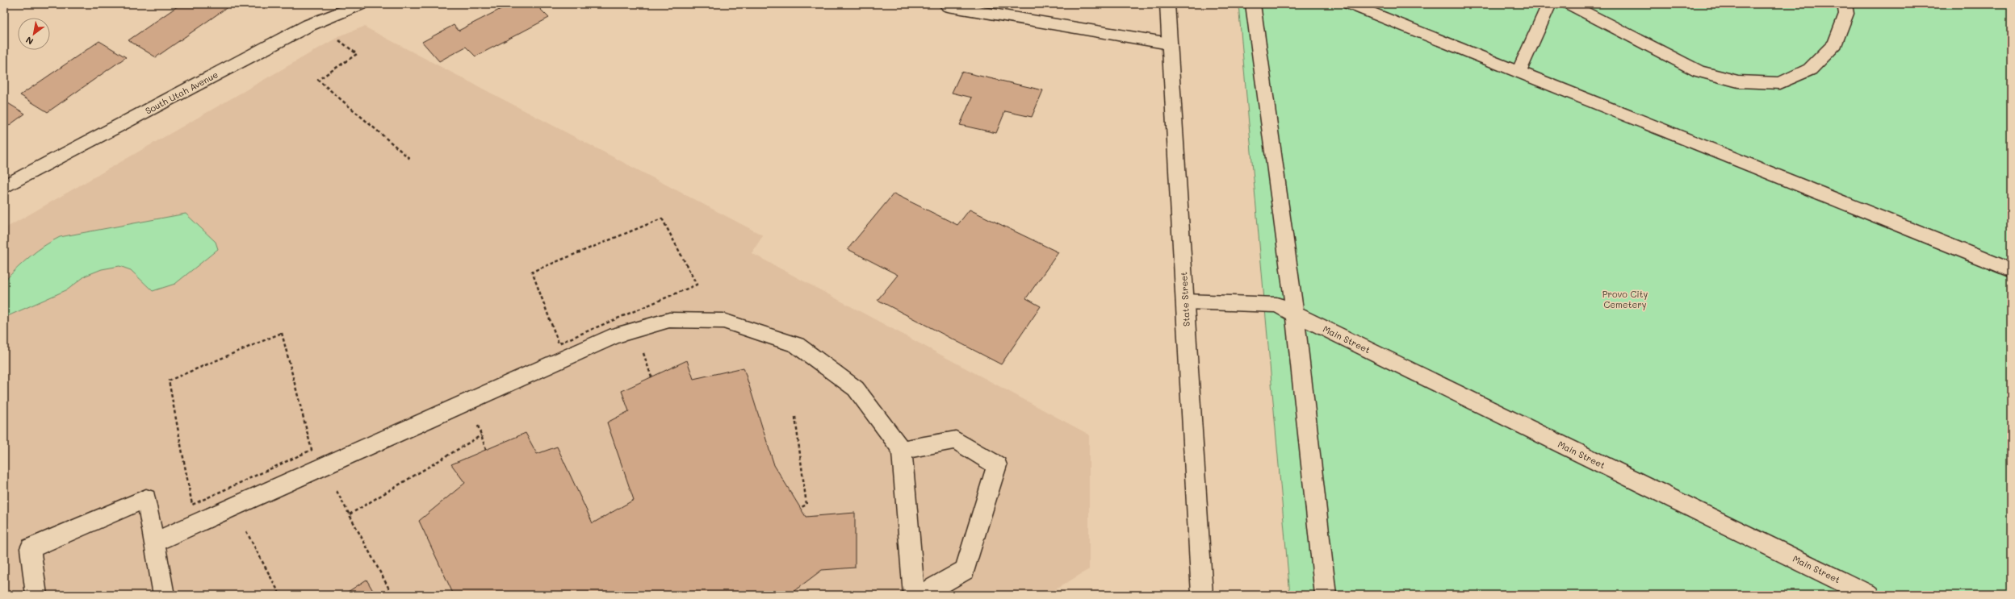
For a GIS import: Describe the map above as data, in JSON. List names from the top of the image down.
{
  "streets": {
    "main road": ["South Utah Avenue", "State Street", "Main Street"]
  },
  "crossings": [
    ["State Street", "Main Street"]
  ],
  "parks": ["Provo City Cemetery"],
  "north": "bottom left"
}
